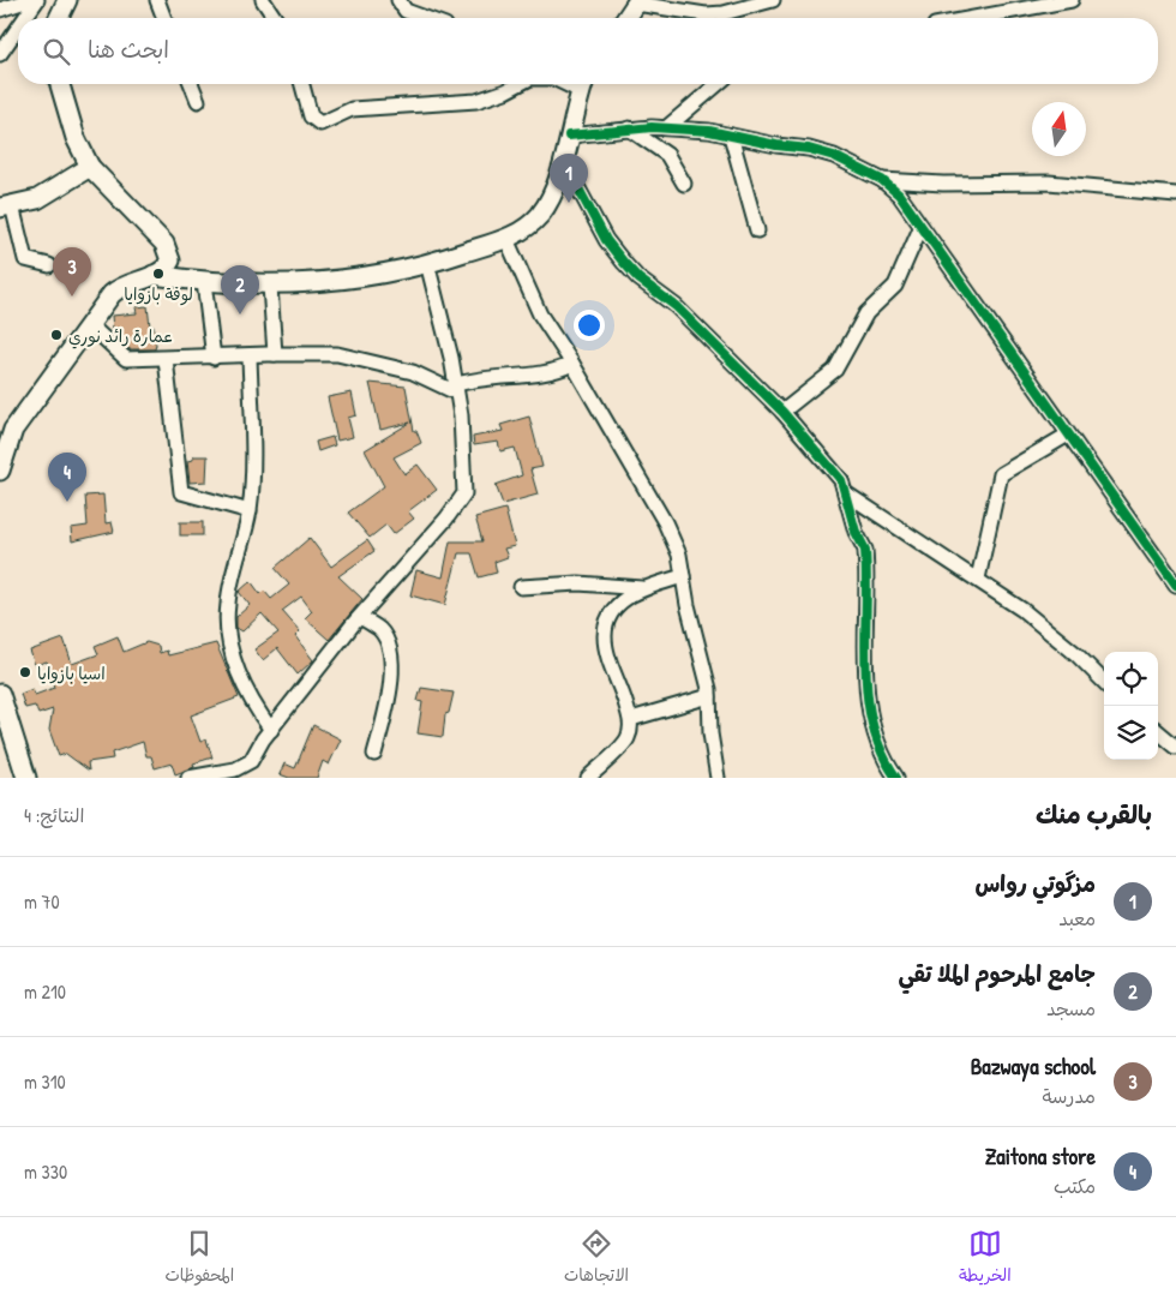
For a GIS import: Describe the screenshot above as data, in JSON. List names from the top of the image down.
{
  "places": ["لوفة بازوايا", "عمارة رائد نوري", "اسيا بازوايا"],
  "north": "top",
  "page": {
    "search": "ابحث هنا",
    "pins": [
      "1",
      "3",
      "2",
      "4"
    ],
    "heading": ["بالقرب منك", "النتائج: 4"],
    "list": [
      {
        "mark": "1",
        "name": "مزگوتي رواس",
        "note": "معبد",
        "value": "70 m"
      },
      {
        "mark": "2",
        "name": "جامع المرحوم الملا تقي",
        "note": "مسجد",
        "value": "210 m"
      },
      {
        "mark": "3",
        "name": "Bazwaya school",
        "note": "مدرسة",
        "value": "310 m"
      },
      {
        "mark": "4",
        "name": "Zaitona store",
        "note": "مكتب",
        "value": "330 m"
      }
    ],
    "nav": ["الخريطة", "الاتجاهات", "المحفوظات"]
  }
}
